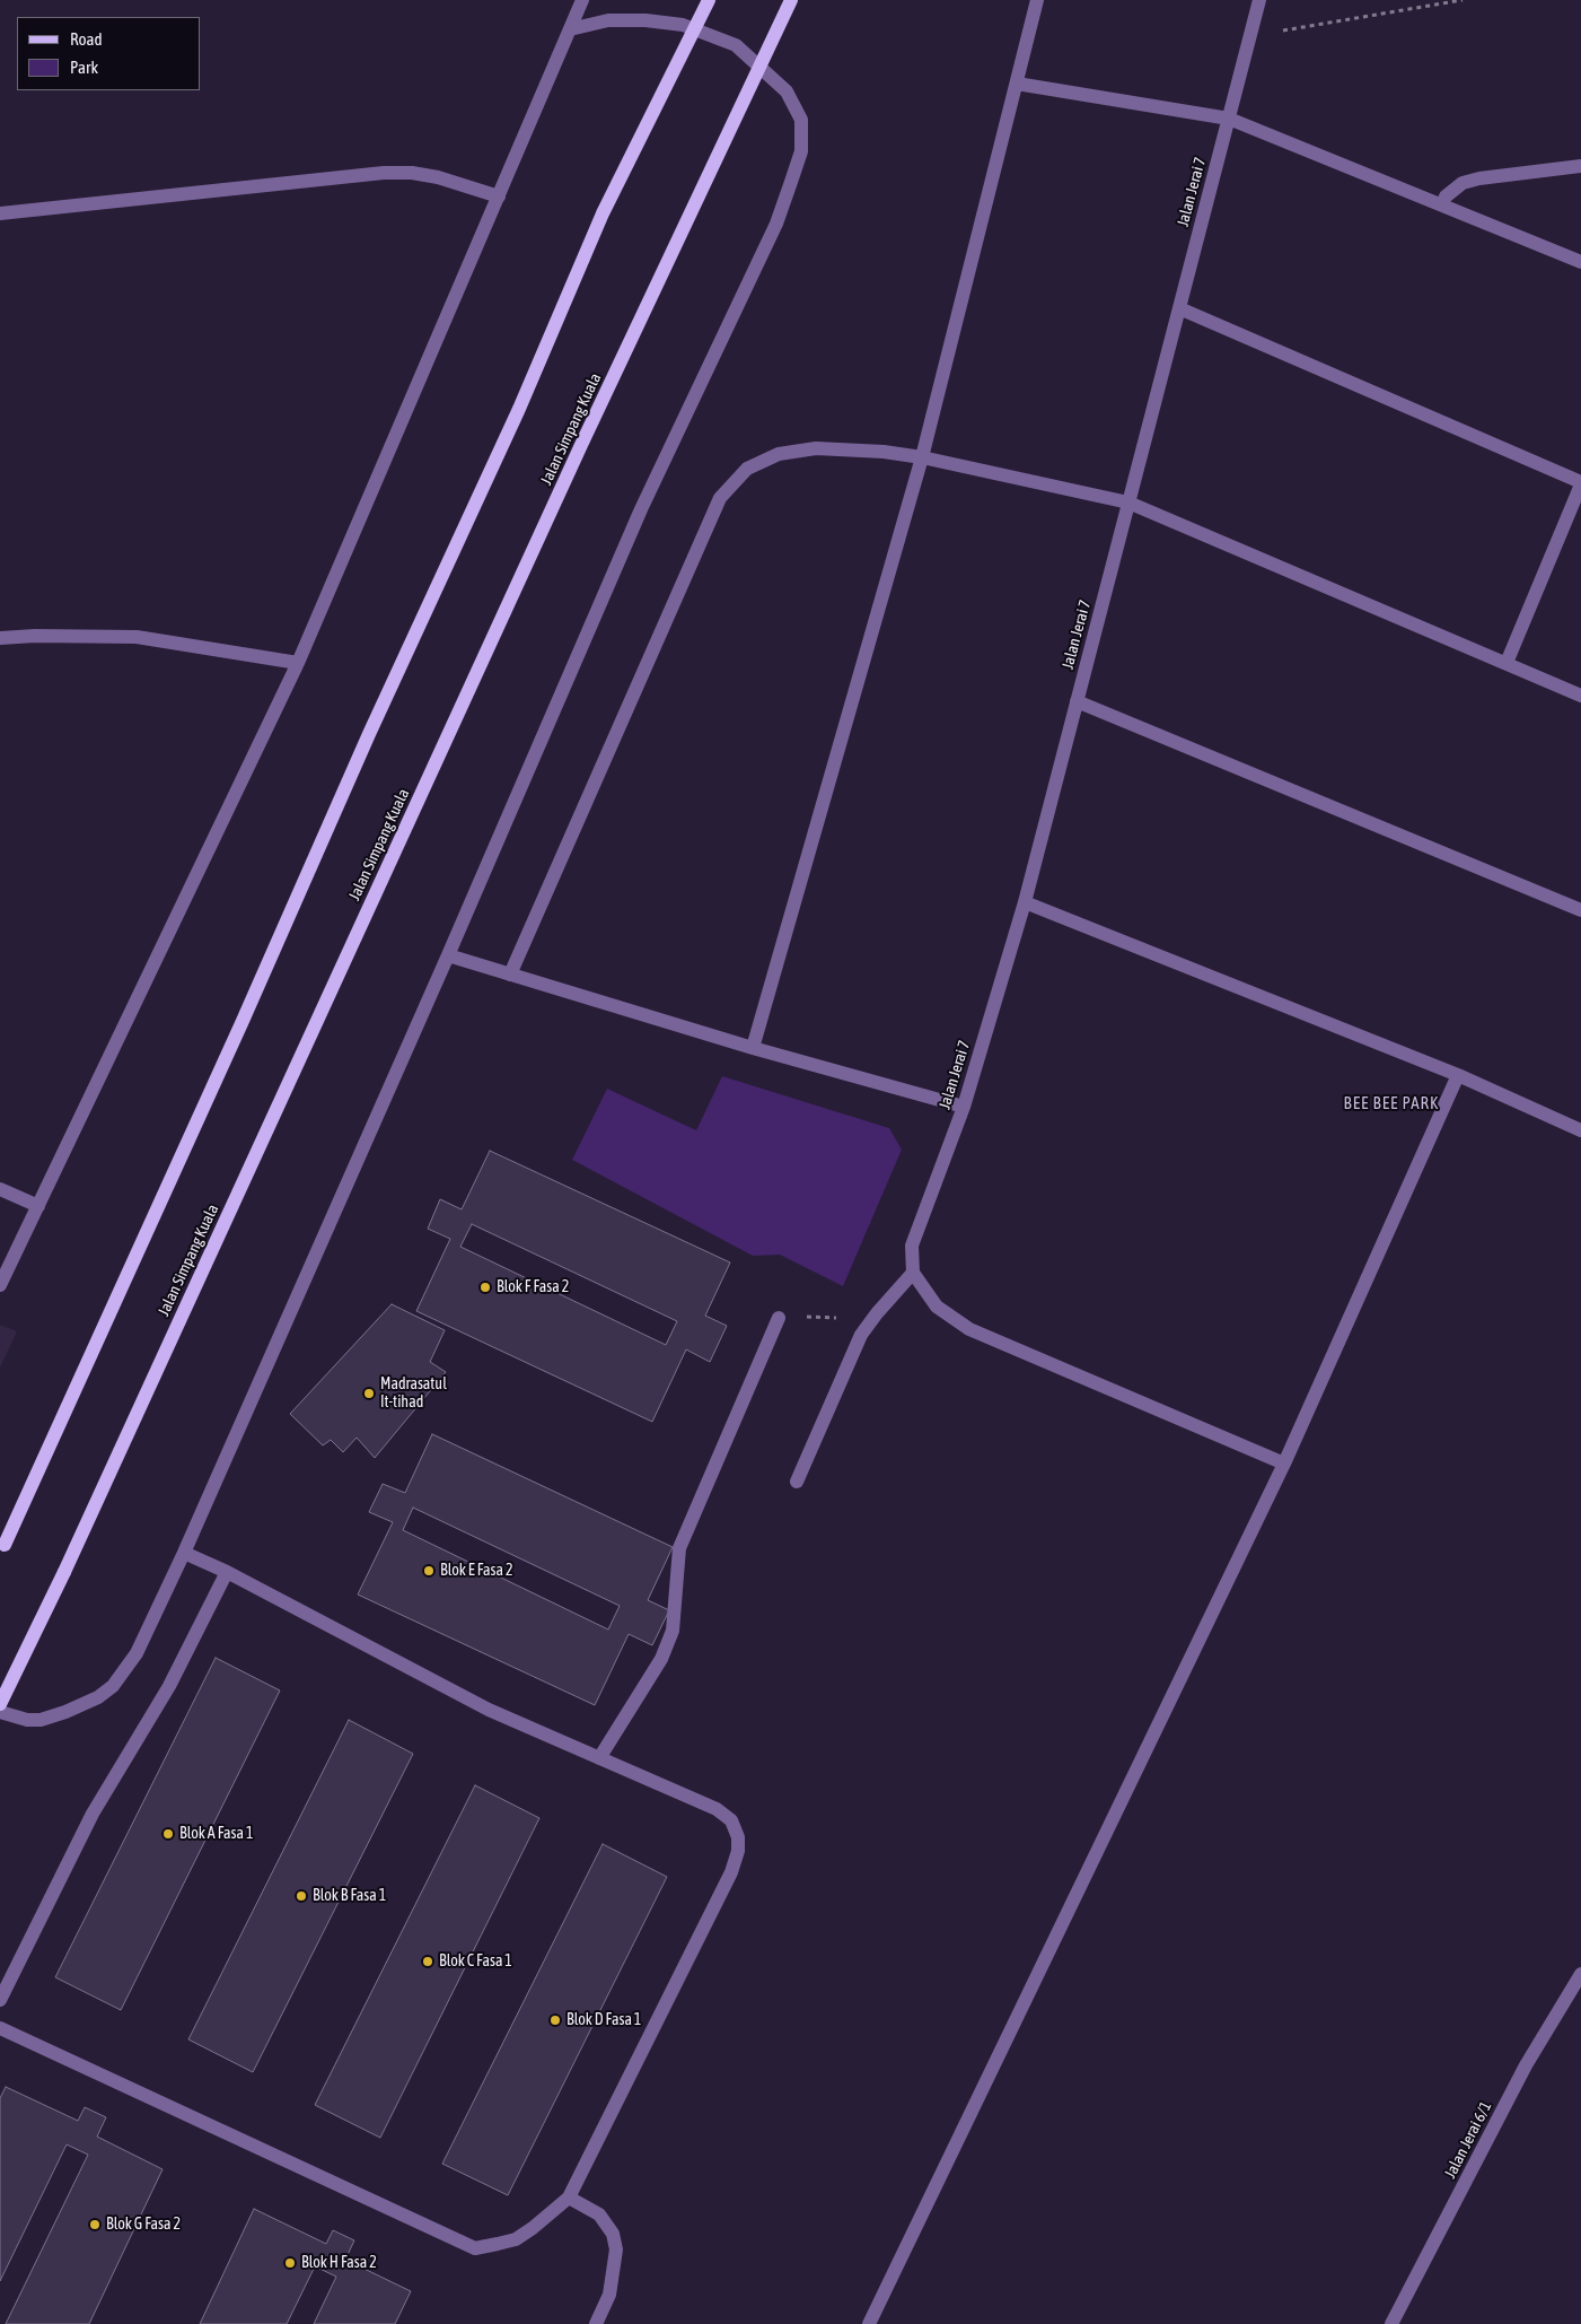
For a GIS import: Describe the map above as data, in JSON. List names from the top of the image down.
{
  "streets": {
    "main road": ["Jalan Simpang Kuala"],
    "street": ["Jalan Jerai 7", "Jalan Jerai 6/1"]
  },
  "districts": ["BEE BEE PARK"],
  "places": [
    "Blok F Fasa 2",
    "Madrasatul It-tihad",
    "Blok E Fasa 2",
    "Blok A Fasa 1",
    "Blok B Fasa 1",
    "Blok C Fasa 1",
    "Blok D Fasa 1",
    "Blok G Fasa 2",
    "Blok H Fasa 2"
  ],
  "legend": ["Road", "Park"]
}
